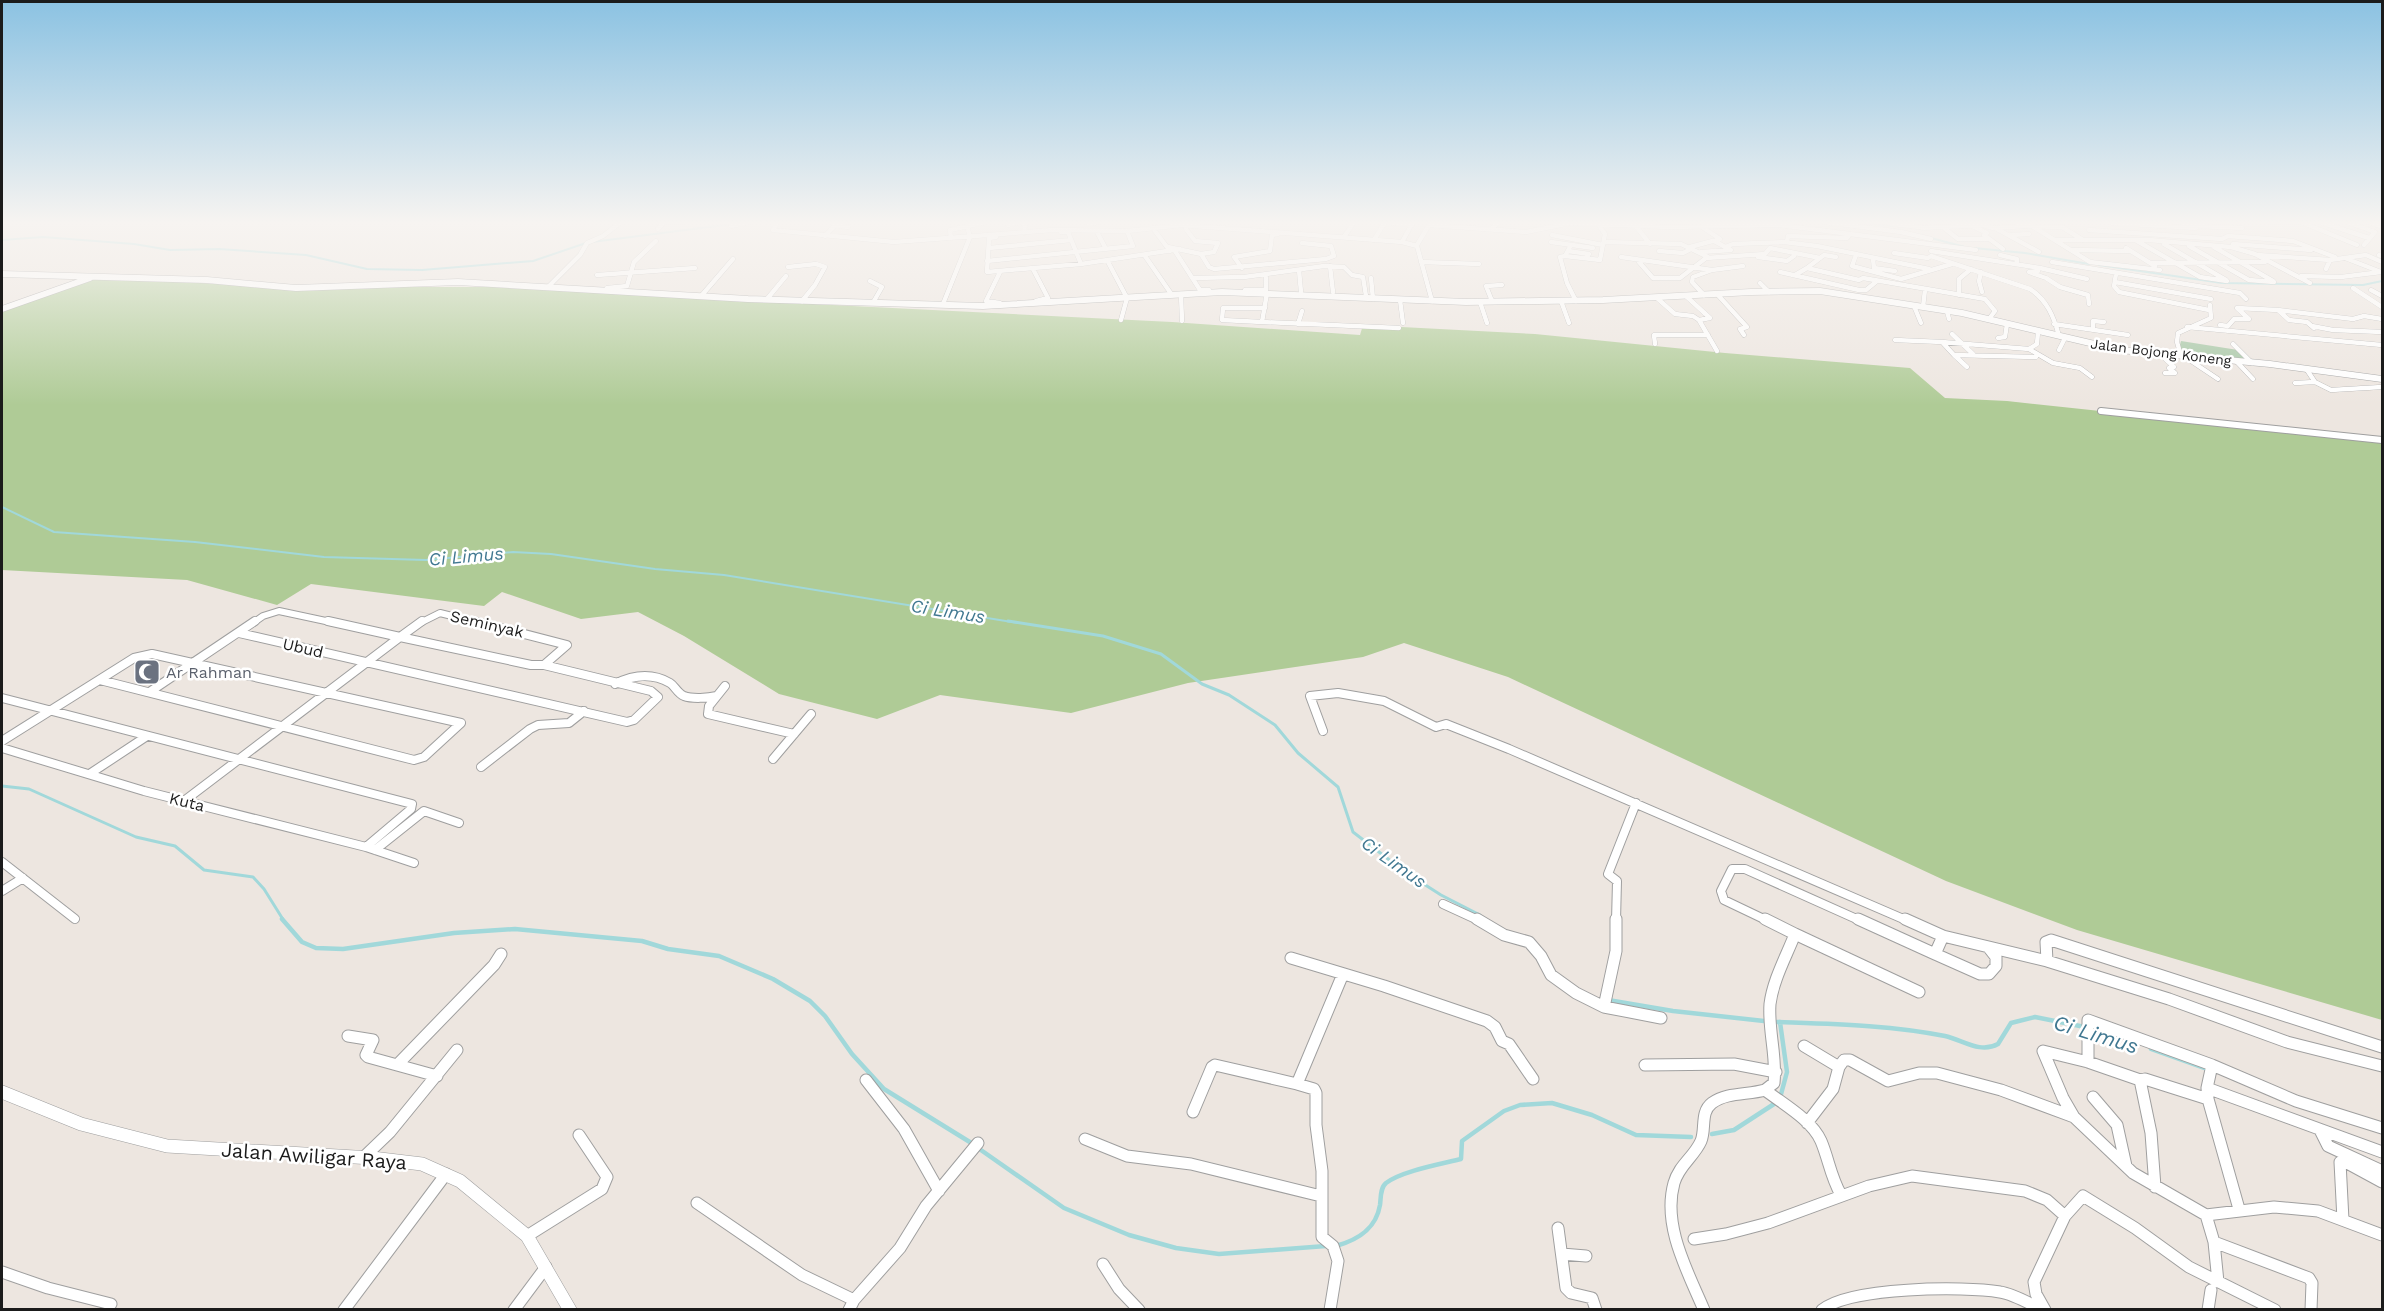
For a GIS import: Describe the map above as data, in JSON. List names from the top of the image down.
{
  "streets": {
    "street": [
      "Jalan Bojong Koneng",
      "Seminyak",
      "Ubud",
      "Kuta",
      "Jalan Awiligar Raya"
    ]
  },
  "crossings": [
    ["Seminyak", "Ubud"]
  ],
  "water": ["Ci Limus"],
  "places": {
    "mosque": ["Ar Rahman"]
  }
}
